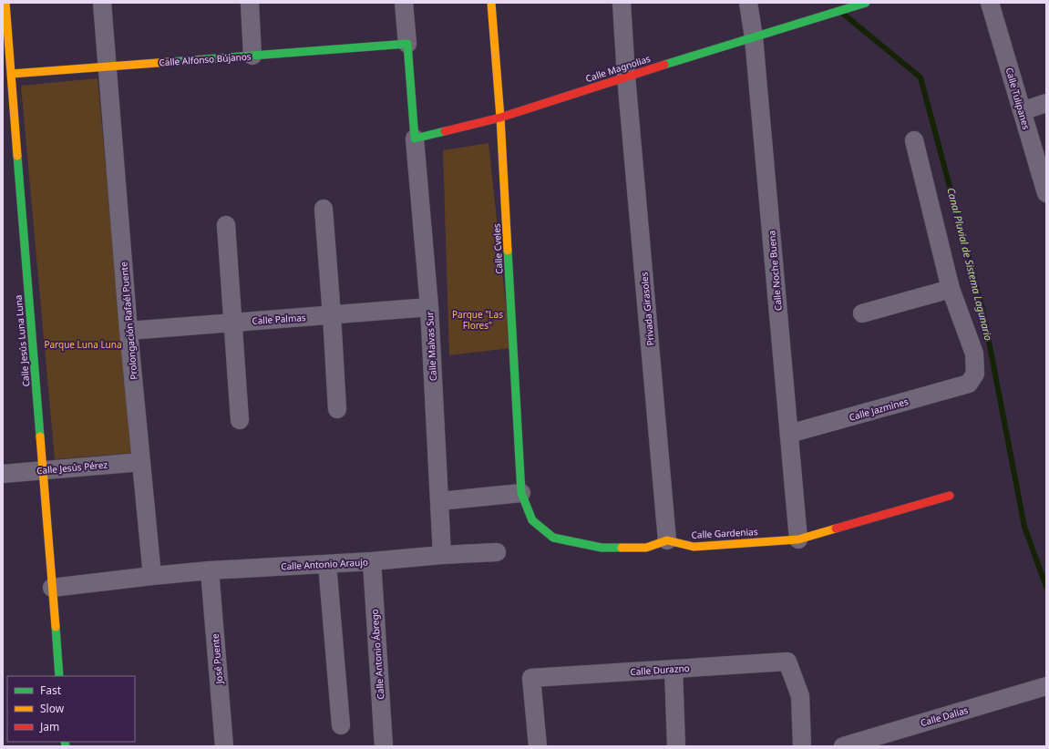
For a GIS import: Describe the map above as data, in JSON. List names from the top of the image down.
{
  "streets": {
    "street": [
      "Calle Alfonso Bújanos",
      "Calle Magnolias",
      "Calle Tulipanes",
      "Calle Cveles",
      "Calle Noche Buena",
      "Privada Girasoles",
      "Calle Palmas",
      "Prolongación Rafaél Puente",
      "Calle Jesús Luna Luna",
      "Calle Malvas Sur",
      "Calle Jazmines",
      "Calle Jesús Pérez",
      "Calle Gardenias",
      "Calle Antonio Araujo",
      "Calle Antonio Ábrego",
      "José Puente",
      "Calle Durazno",
      "Calle Dalias"
    ]
  },
  "crossings": [
    ["Calle Alfonso Bújanos", "Prolongación Rafaél Puente"],
    ["Calle Alfonso Bújanos", "Calle Jesús Luna Luna"],
    ["Calle Magnolias", "Calle Cveles"],
    ["Calle Magnolias", "Calle Noche Buena"],
    ["Calle Magnolias", "Privada Girasoles"],
    ["Calle Magnolias", "Calle Malvas Sur"],
    ["Calle Cveles", "Calle Gardenias"],
    ["Calle Noche Buena", "Calle Jazmines"],
    ["Calle Noche Buena", "Calle Gardenias"],
    ["Privada Girasoles", "Calle Gardenias"],
    ["Calle Palmas", "Prolongación Rafaél Puente"],
    ["Calle Palmas", "Calle Malvas Sur"],
    ["Prolongación Rafaél Puente", "Calle Jesús Pérez"],
    ["Prolongación Rafaél Puente", "Calle Antonio Araujo"],
    ["Calle Jesús Luna Luna", "Calle Jesús Pérez"],
    ["Calle Jesús Luna Luna", "Calle Antonio Araujo"],
    ["Calle Malvas Sur", "Calle Antonio Araujo"],
    ["Calle Antonio Araujo", "Calle Antonio Ábrego"],
    ["Calle Antonio Araujo", "José Puente"]
  ],
  "water": ["Canal Pluvial de Sistema Lagunario"],
  "parks": ["Parque \"Las Flores\"", "Parque Luna Luna"],
  "legend": ["Fast", "Slow", "Jam"]
}
